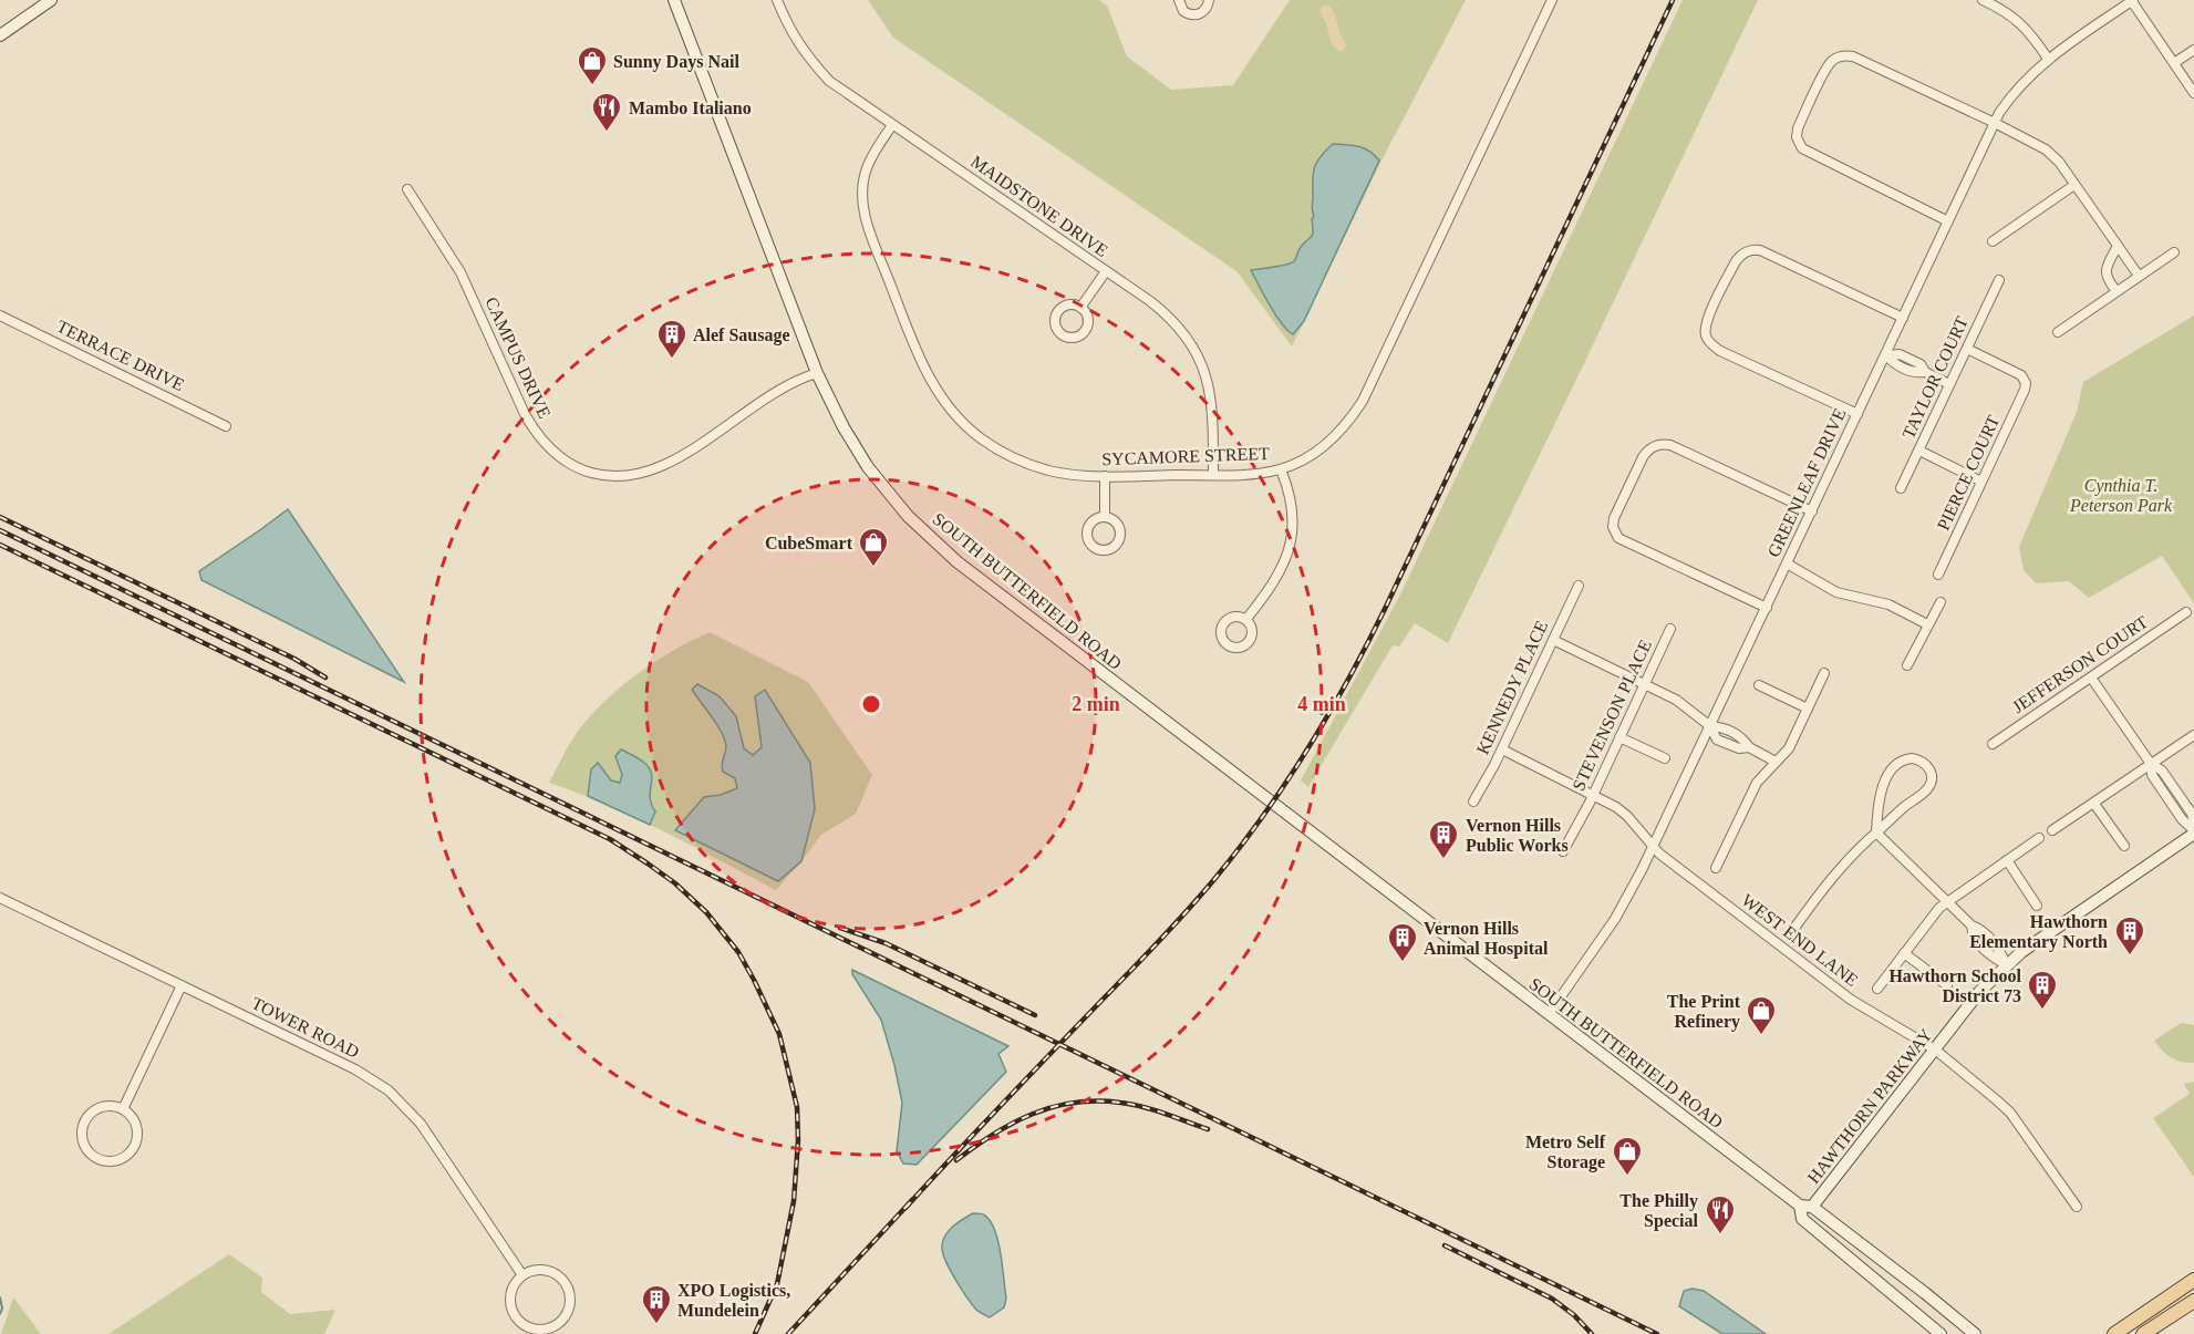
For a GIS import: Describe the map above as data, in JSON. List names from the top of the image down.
{
  "streets": {
    "main road": ["SOUTH BUTTERFIELD ROAD", "HAWTHORN PARKWAY"],
    "street": [
      "MAIDSTONE DRIVE",
      "TERRACE DRIVE",
      "CAMPUS DRIVE",
      "TAYLOR COURT",
      "SYCAMORE STREET",
      "PIERCE COURT",
      "GREENLEAF DRIVE",
      "JEFFERSON COURT",
      "KENNEDY PLACE",
      "STEVENSON PLACE",
      "WEST END LANE",
      "TOWER ROAD"
    ]
  },
  "crossings": [
    ["MAIDSTONE DRIVE", "SYCAMORE STREET"],
    ["CAMPUS DRIVE", "SOUTH BUTTERFIELD ROAD"],
    ["TAYLOR COURT", "PIERCE COURT"],
    ["GREENLEAF DRIVE", "SOUTH BUTTERFIELD ROAD"],
    ["GREENLEAF DRIVE", "WEST END LANE"],
    ["SOUTH BUTTERFIELD ROAD", "HAWTHORN PARKWAY"],
    ["KENNEDY PLACE", "WEST END LANE"],
    ["STEVENSON PLACE", "WEST END LANE"],
    ["WEST END LANE", "HAWTHORN PARKWAY"]
  ],
  "parks": ["Cynthia T. Peterson Park"],
  "places": {
    "shop": [
      "Sunny Days Nail",
      "CubeSmart",
      "The Print Refinery",
      "Metro Self Storage"
    ],
    "restaurant": ["Mambo Italiano", "The Philly Special"],
    "building": [
      "Alef Sausage",
      "Vernon Hills Public Works",
      "Hawthorn Elementary North",
      "Vernon Hills Animal Hospital",
      "Hawthorn School District 73",
      "XPO Logistics, Mundelein"
    ]
  },
  "rings": ["2 min", "4 min"]
}
